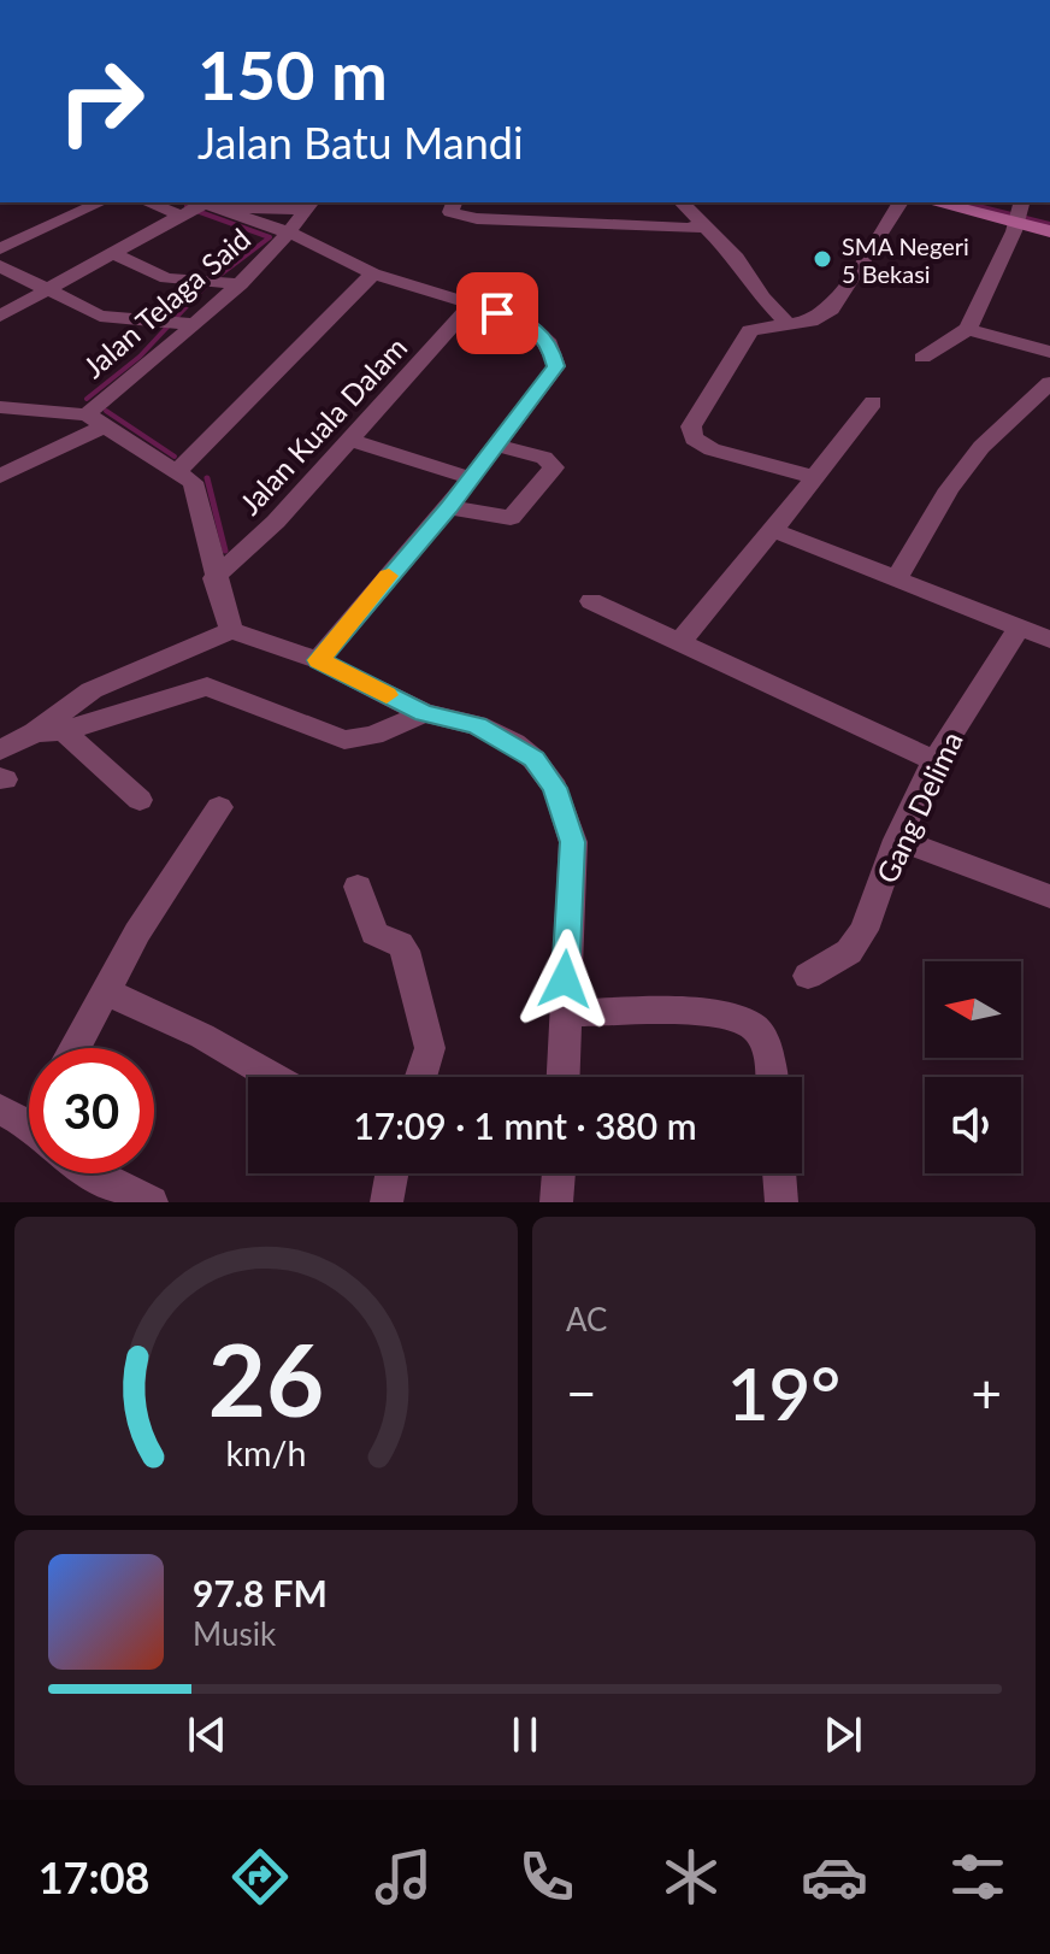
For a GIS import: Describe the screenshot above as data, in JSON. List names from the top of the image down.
{
  "streets": {
    "street": ["Jalan Telaga Said", "Jalan Kuala Dalam", "Gang Delima"]
  },
  "crossings": [
    ["Jalan Telaga Said", "Jalan Kuala Dalam"]
  ],
  "places": ["SMA Negeri 5 Bekasi"],
  "north": "left",
  "page": {
    "turn": ["150 m", "Jalan Batu Mandi"],
    "limit": "30",
    "trip": "17:09 · 1 mnt · 380 m",
    "tile": "AC",
    "heat": ["−", "19°", "+"],
    "song": ["97.8 FM", "Musik"],
    "tabs": "17:08",
    "gauge": ["26", "km/h"]
  }
}
